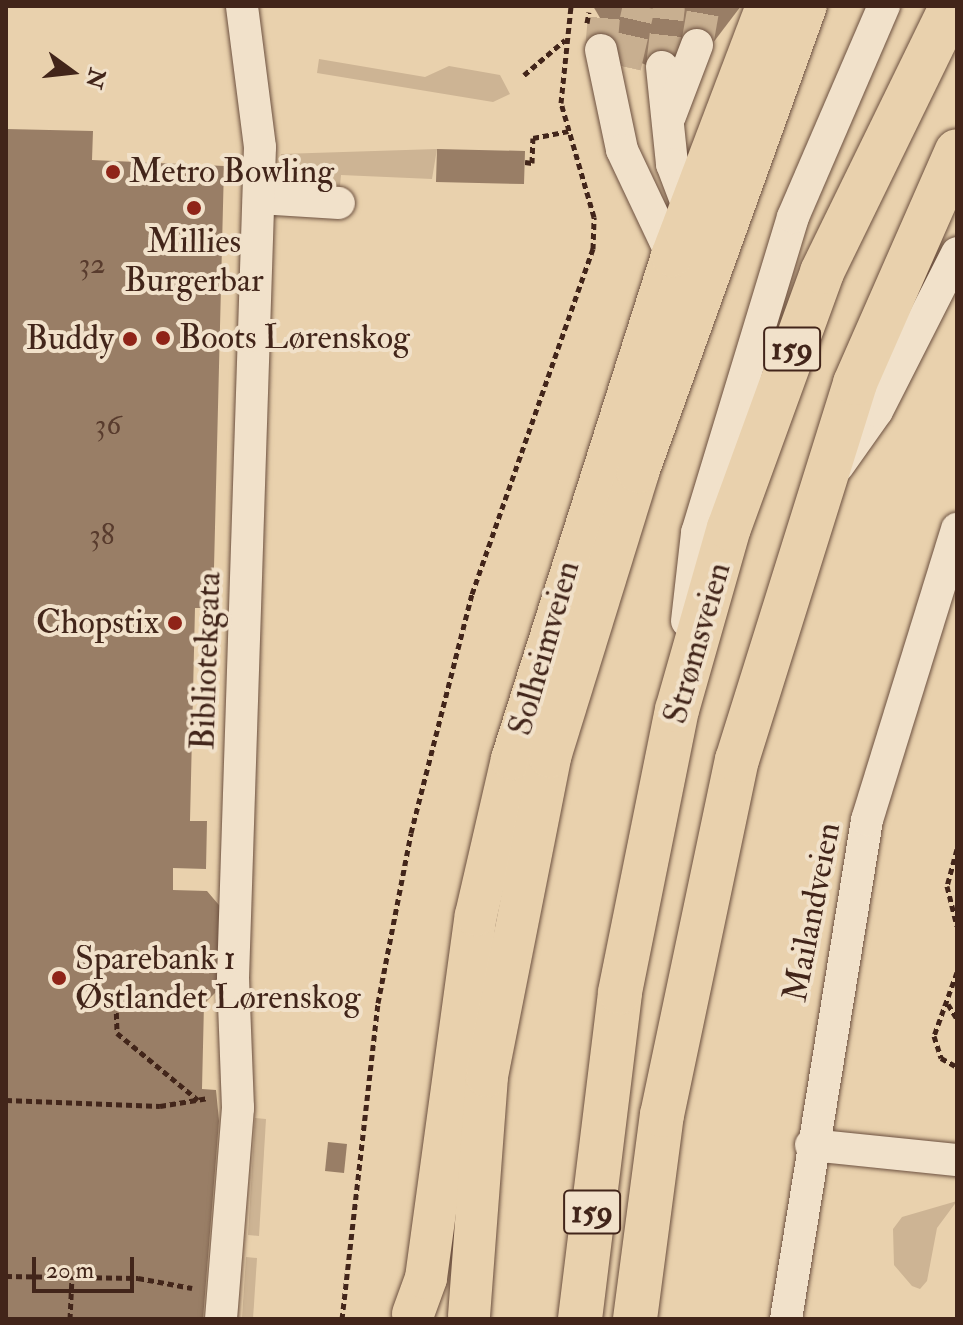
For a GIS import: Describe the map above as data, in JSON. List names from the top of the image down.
{
  "streets": {
    "highway": ["159", "Strømsveien"],
    "main road": ["Solheimveien"],
    "street": ["Bibliotekgata", "Mailandveien"]
  },
  "places": [
    "Metro Bowling",
    "Millies Burgerbar",
    "Boots Lørenskog",
    "Buddy",
    "Chopstix",
    "Sparebank 1 Østlandet Lørenskog"
  ],
  "house_numbers": ["32", "36", "38"],
  "scale_bar": "20 m",
  "north": "right"
}
